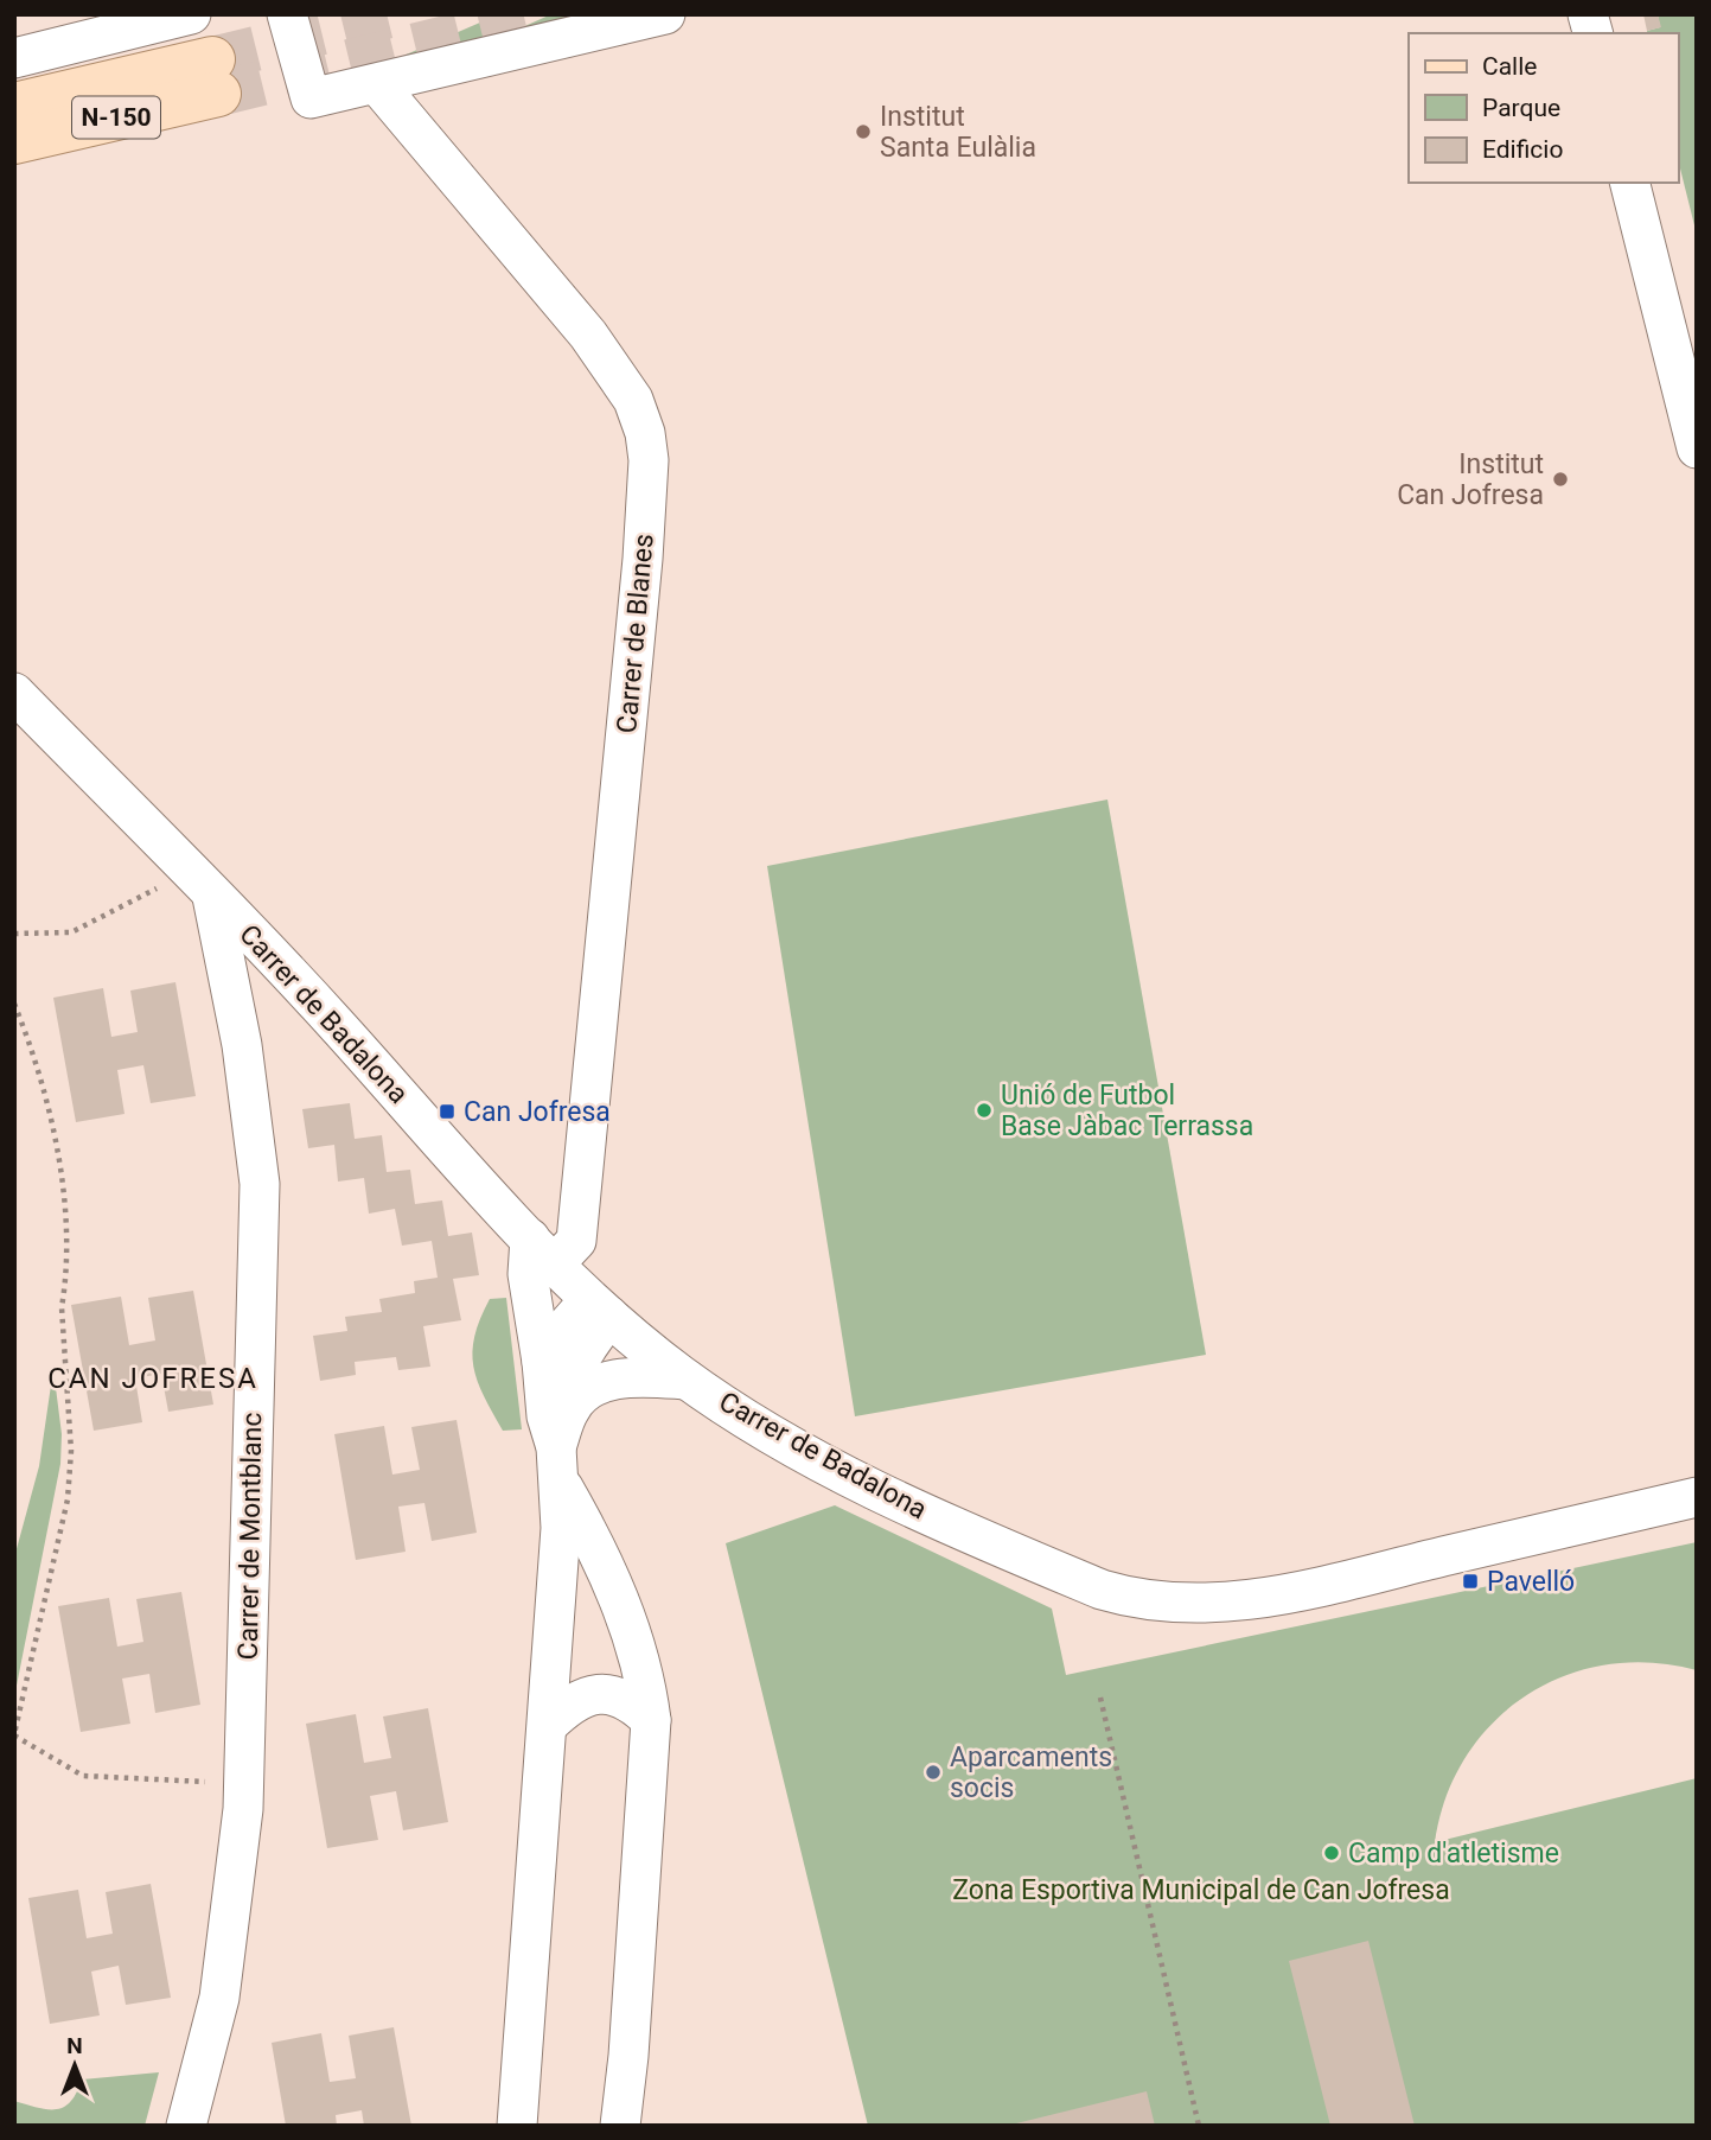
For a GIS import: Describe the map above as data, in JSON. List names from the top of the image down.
{
  "streets": {
    "main road": ["N-150"],
    "street": ["Carrer de Blanes", "Carrer de Badalona", "Carrer de Montblanc"]
  },
  "crossings": [
    ["Carrer de Blanes", "Carrer de Badalona"],
    ["Carrer de Badalona", "Carrer de Montblanc"]
  ],
  "districts": ["CAN JOFRESA"],
  "parks": ["Zona Esportiva Municipal de Can Jofresa"],
  "places": {
    "other": [
      "Institut Santa Eulàlia",
      "Institut Can Jofresa",
      "Unió de Futbol Base Jàbac Terrassa",
      "Aparcaments socis",
      "Camp d'atletisme"
    ],
    "transit": ["Can Jofresa", "Pavelló"]
  },
  "legend": ["Calle", "Parque", "Edificio"],
  "north": "top"
}
